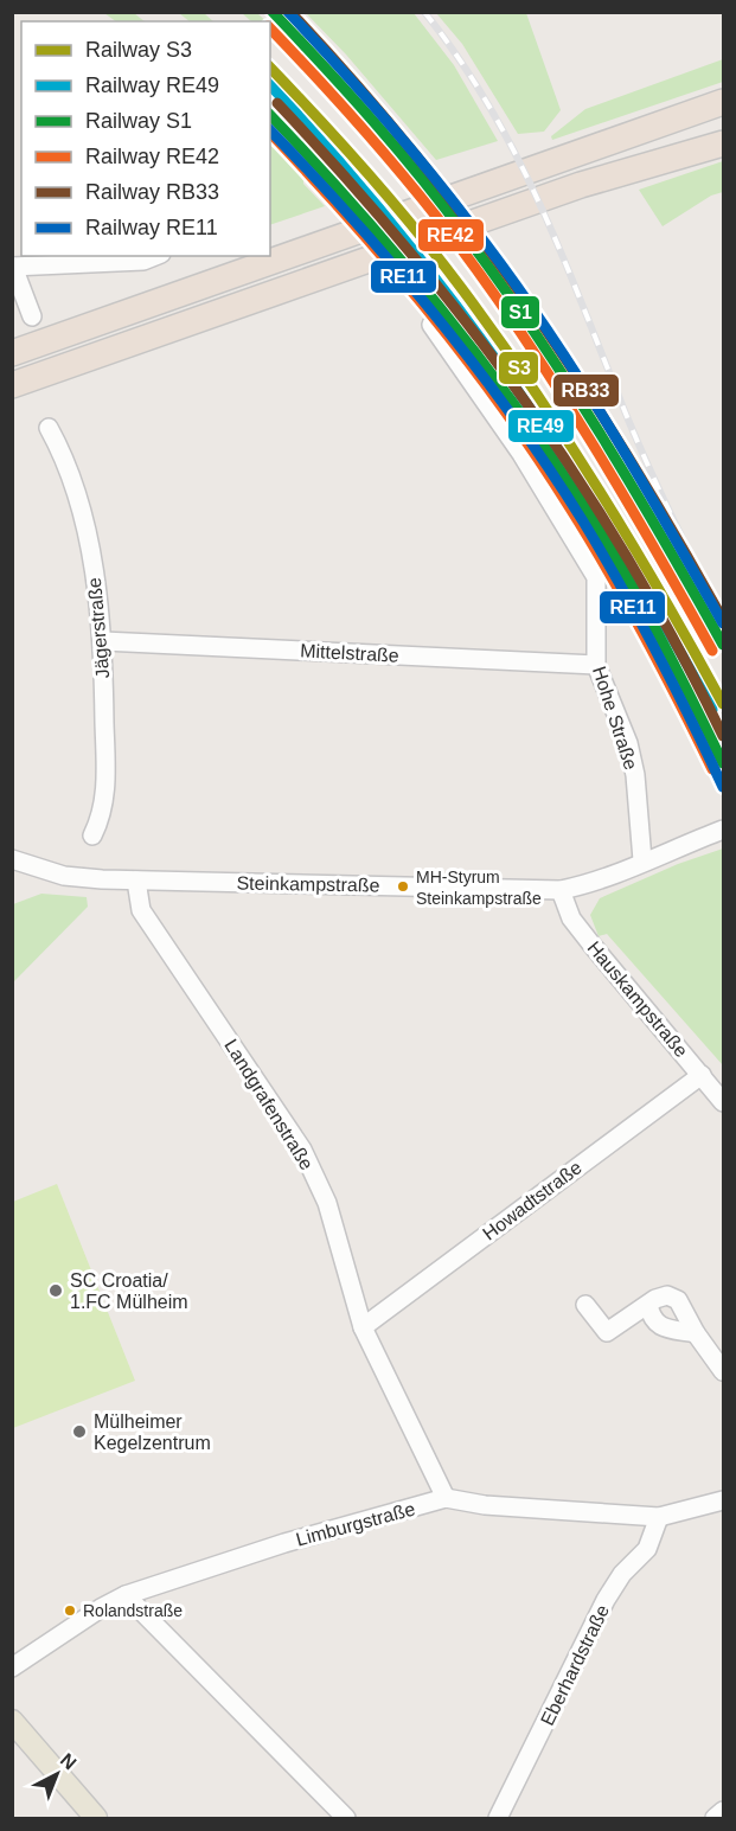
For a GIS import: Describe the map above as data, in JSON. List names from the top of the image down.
{
  "streets": {
    "street": [
      "Jägerstraße",
      "Mittelstraße",
      "Hohe Straße",
      "Steinkampstraße",
      "Hauskampstraße",
      "Landgrafenstraße",
      "Howadtstraße",
      "Limburgstraße",
      "Eberhardstraße"
    ]
  },
  "crossings": [
    ["Jägerstraße", "Mittelstraße"],
    ["Mittelstraße", "Hohe Straße"],
    ["Hohe Straße", "Steinkampstraße"],
    ["Steinkampstraße", "Hauskampstraße"],
    ["Steinkampstraße", "Landgrafenstraße"],
    ["Hauskampstraße", "Howadtstraße"],
    ["Landgrafenstraße", "Howadtstraße"],
    ["Landgrafenstraße", "Limburgstraße"],
    ["Limburgstraße", "Eberhardstraße"]
  ],
  "places": [
    "MH-Styrum Steinkampstraße",
    "SC Croatia/ 1.FC Mülheim",
    "Mülheimer Kegelzentrum",
    "Rolandstraße"
  ],
  "lines": [
    "rail line S1",
    "rail line RB33",
    "rail line RE11",
    "rail line RE42",
    "rail line S3",
    "rail line RE49"
  ],
  "legend": [
    "Railway S3",
    "Railway RE49",
    "Railway S1",
    "Railway RE42",
    "Railway RB33",
    "Railway RE11"
  ],
  "north": "top right"
}
